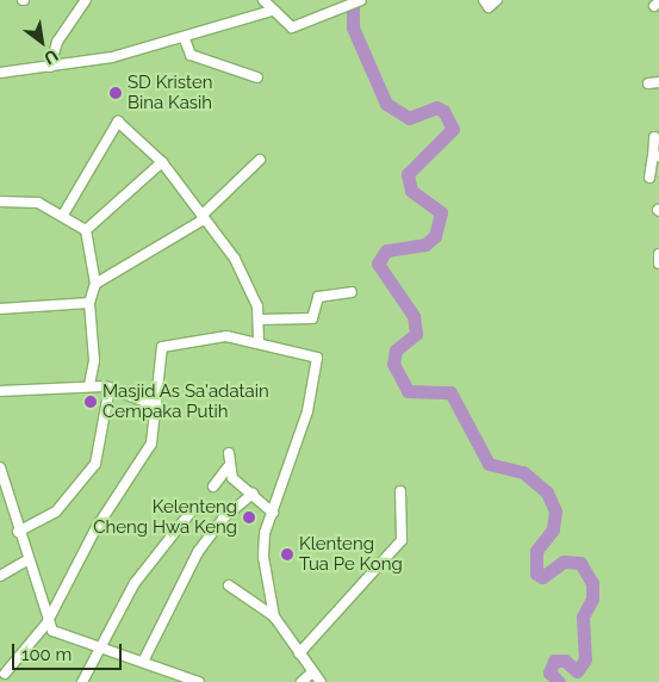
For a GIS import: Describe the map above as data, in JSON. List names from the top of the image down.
{
  "places": [
    "SD Kristen Bina Kasih",
    "Masjid As Sa'adatain Cempaka Putih",
    "Kelenteng Cheng Hwa Keng",
    "Klenteng Tua Pe Kong"
  ],
  "scale_bar": "100 m",
  "north": "bottom right"
}
